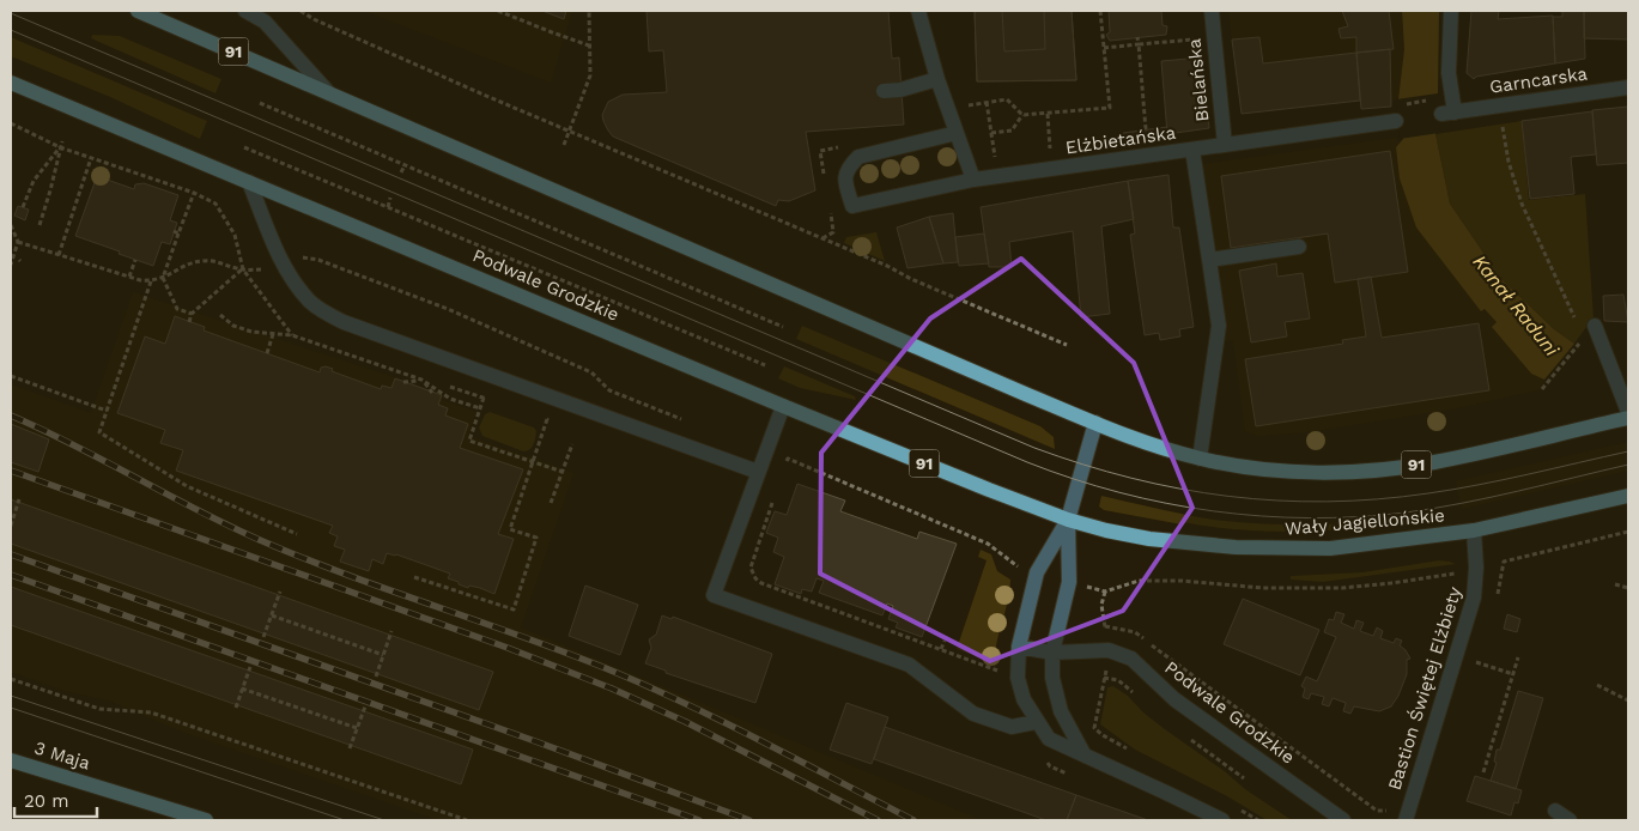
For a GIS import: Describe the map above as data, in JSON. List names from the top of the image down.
{
  "streets": {
    "main road": [
      "91",
      "Podwale Grodzkie",
      "Wały Jagiellońskie",
      "3 Maja"
    ],
    "street": [
      "Bielańska",
      "Garncarska",
      "Elżbietańska",
      "Bastion Świętej Elżbiety"
    ]
  },
  "crossings": [
    ["Bielańska", "Elżbietańska"],
    ["Podwale Grodzkie", "Wały Jagiellońskie"],
    ["Wały Jagiellońskie", "Bastion Świętej Elżbiety"]
  ],
  "water": ["Kanał Raduni"],
  "scale_bar": "20 m"
}
